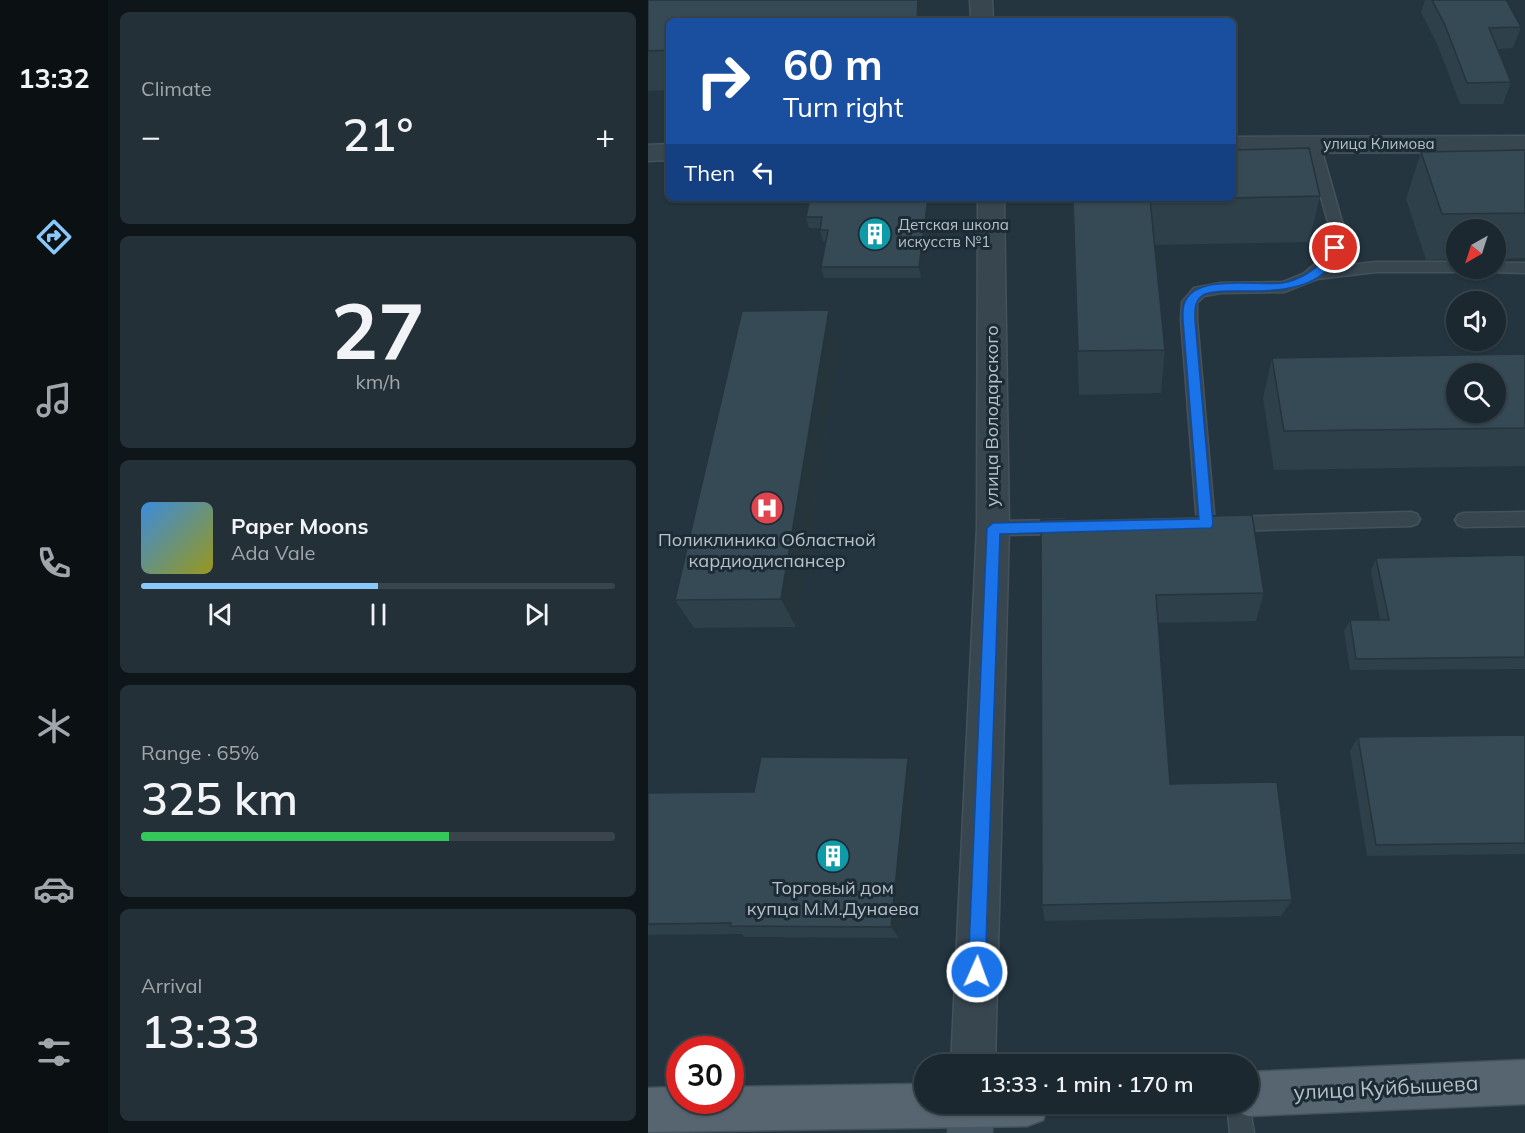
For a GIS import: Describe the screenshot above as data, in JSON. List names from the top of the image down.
{
  "streets": {
    "main road": ["улица Куйбышева"],
    "street": ["улица Климова", "улица Володарского"]
  },
  "places": {
    "building": ["Детская школа искусств №1", "Торговый дом купца М.М.Дунаева"],
    "hospital": ["Поликлиника Областной кардиодиспансер"]
  },
  "north": "bottom left",
  "page": {
    "tabs": "13:32",
    "tile": [
      "Climate",
      ["27", "km/h"],
      ["Range · 65%", "325 km"],
      ["Arrival", "13:33"]
    ],
    "turn": ["60 m", "Turn right"],
    "heat": ["−", "21°", "+"],
    "then": "Then",
    "song": ["Paper Moons", "Ada Vale"],
    "limit": "30",
    "trip": "13:33 · 1 min · 170 m"
  }
}
